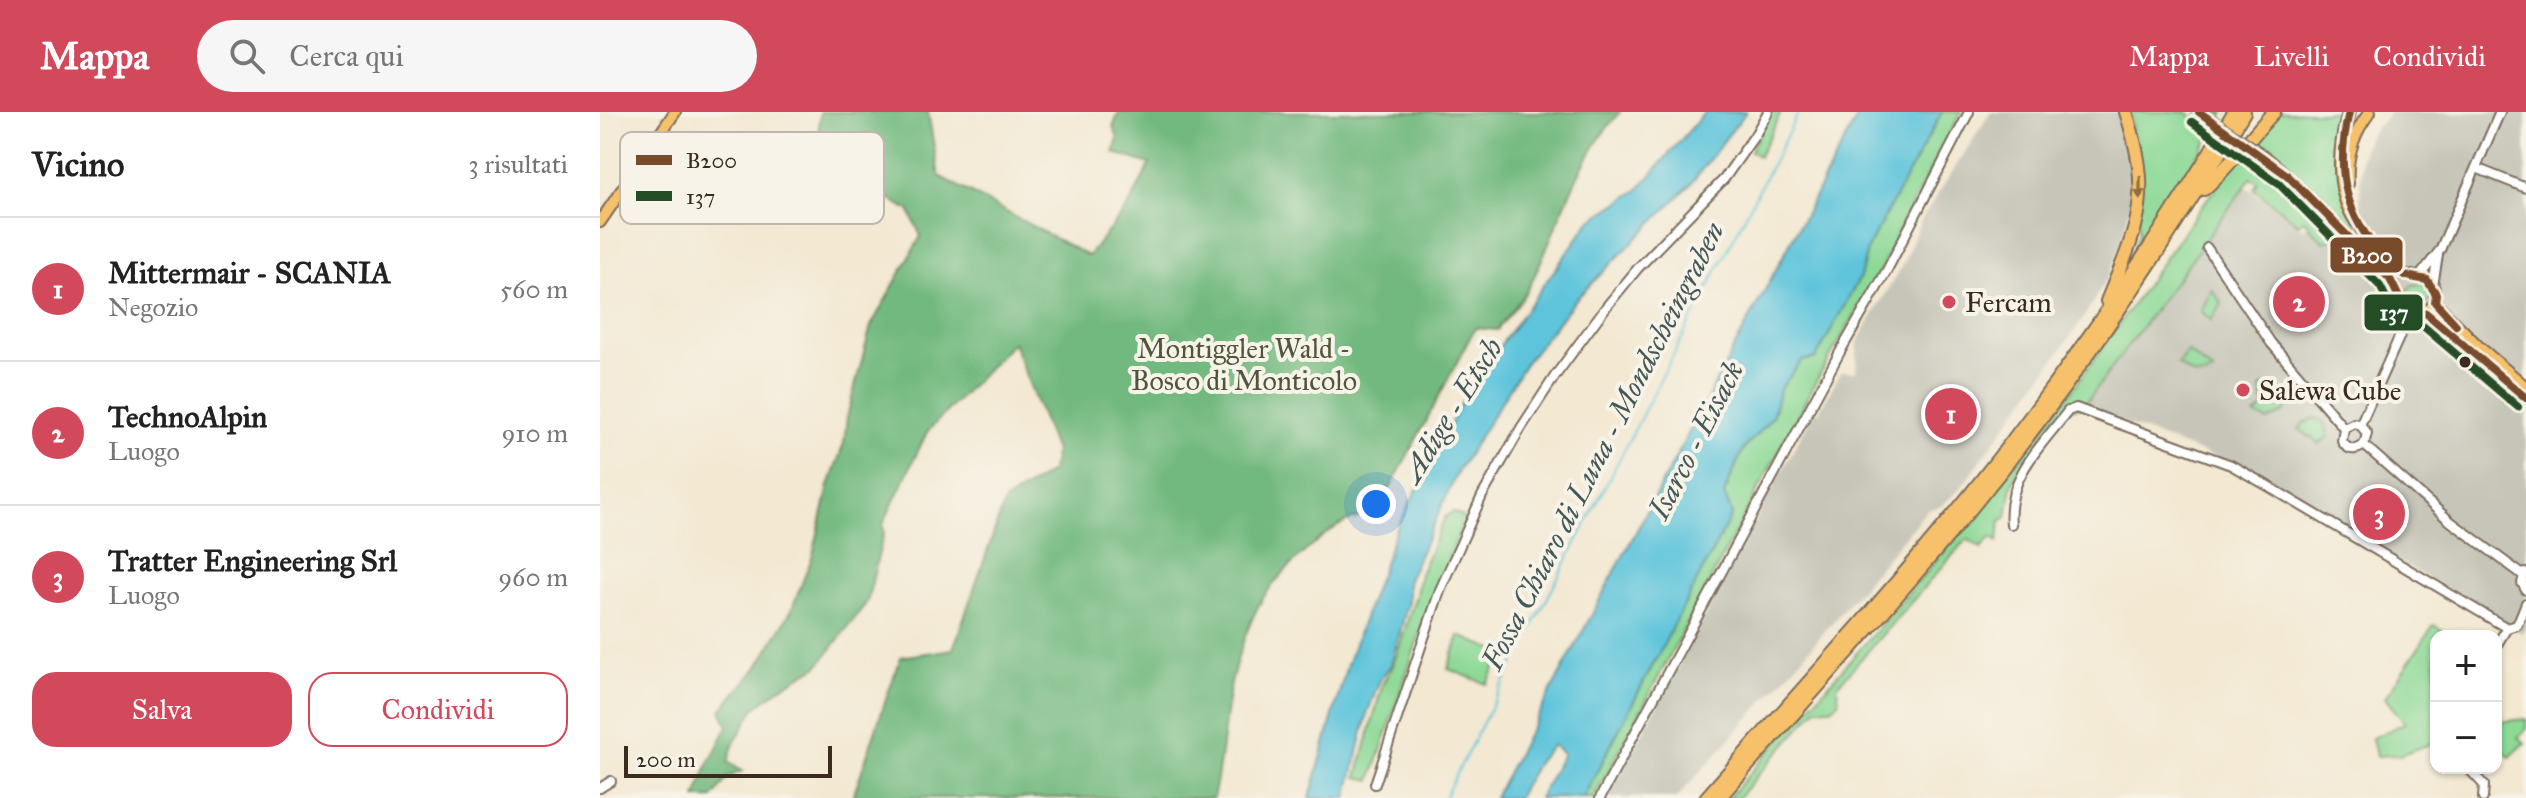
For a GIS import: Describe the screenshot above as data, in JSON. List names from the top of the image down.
{
  "water": ["Adige - Etsch", "Isarco - Eisack", "Fossa Chiaro di Luna - Mondscheingraben"],
  "parks": ["Montiggler Wald - Bosco di Monticolo"],
  "places": ["Fercam", "Salewa Cube"],
  "lines": ["transit line B200", "transit line 137"],
  "legend": ["B200", "137"],
  "scale_bar": "200 m",
  "page": {
    "header": "Mappa",
    "search": "Cerca qui",
    "nav": ["Mappa", "Livelli", "Condividi"],
    "heading": ["Vicino", "3 risultati"],
    "list": [
      {
        "mark": "1",
        "name": "Mittermair - SCANIA",
        "note": "Negozio",
        "value": "560 m"
      },
      {
        "mark": "2",
        "name": "TechnoAlpin",
        "note": "Luogo",
        "value": "910 m"
      },
      {
        "mark": "3",
        "name": "Tratter Engineering Srl",
        "note": "Luogo",
        "value": "960 m"
      }
    ],
    "pins": ["2", "1", "3"],
    "map_buttons": ["+", "−"],
    "buttons": ["Salva", "Condividi"],
    "scale": "200 m"
  }
}
